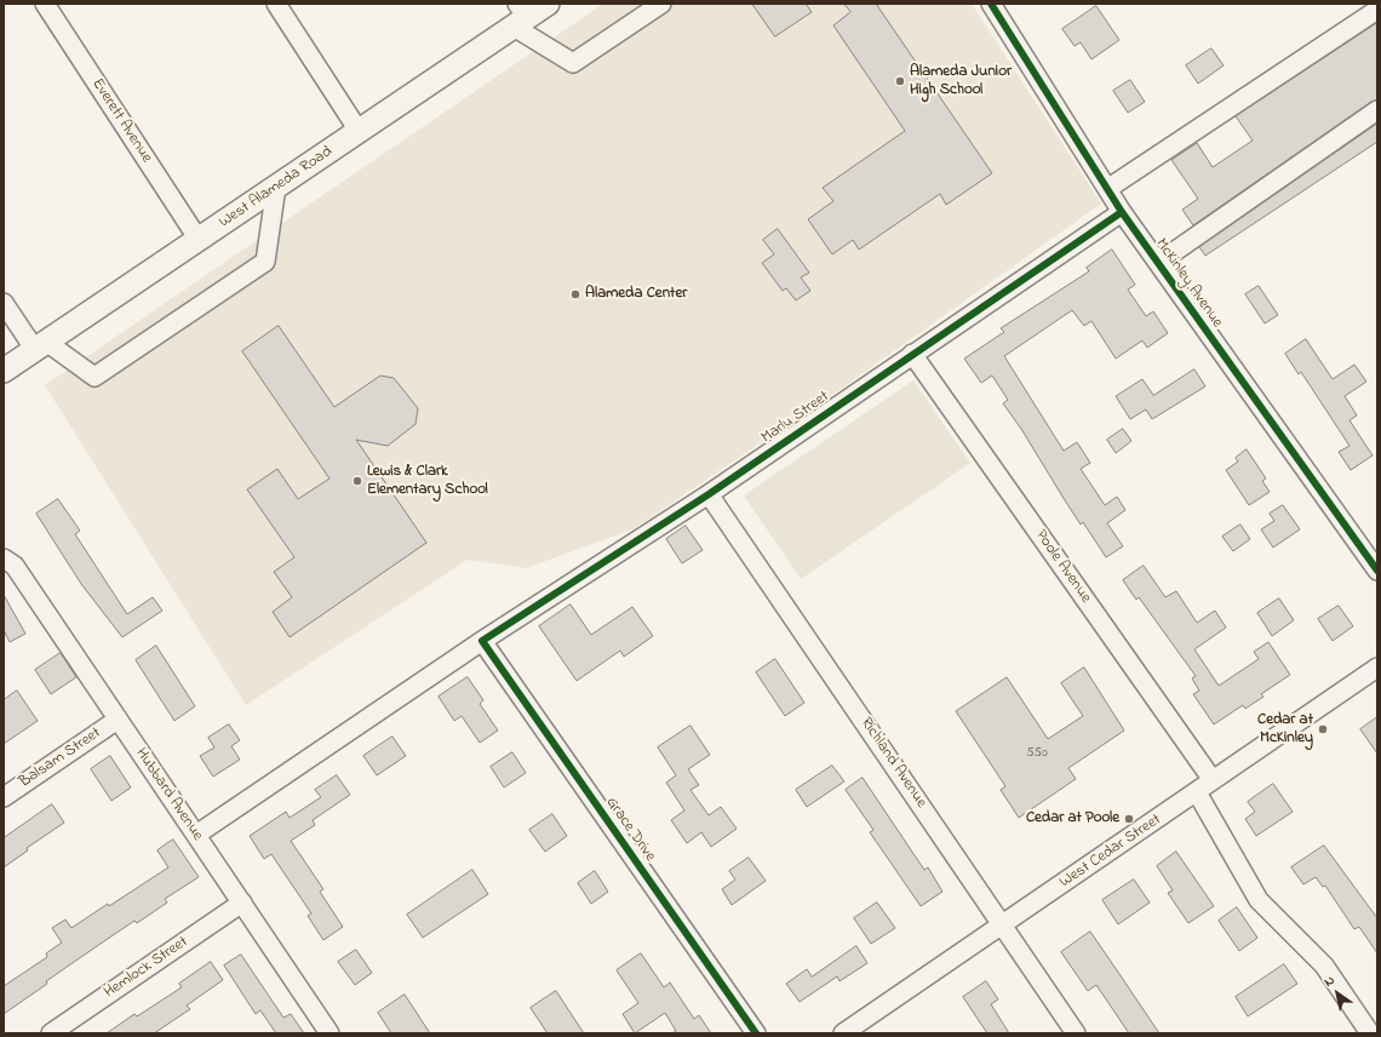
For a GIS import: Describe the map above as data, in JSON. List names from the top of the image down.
{
  "streets": {
    "main road": ["West Alameda Road"],
    "street": [
      "Everett Avenue",
      "McKinley Avenue",
      "Marlu Street",
      "Poole Avenue",
      "Balsam Street",
      "Richland Avenue",
      "Hubbard Avenue",
      "Grace Drive",
      "West Cedar Street",
      "Hemlock Street"
    ]
  },
  "crossings": [
    ["Everett Avenue", "West Alameda Road"],
    ["McKinley Avenue", "Marlu Street"],
    ["Marlu Street", "Poole Avenue"],
    ["Marlu Street", "Richland Avenue"],
    ["Marlu Street", "Hubbard Avenue"],
    ["Marlu Street", "Grace Drive"],
    ["Poole Avenue", "West Cedar Street"],
    ["Balsam Street", "Hubbard Avenue"],
    ["Richland Avenue", "West Cedar Street"],
    ["Hubbard Avenue", "Hemlock Street"]
  ],
  "places": [
    "Alameda Junior High School",
    "Alameda Center",
    "Lewis & Clark Elementary School",
    "Cedar at McKinley",
    "Cedar at Poole"
  ],
  "house_numbers": ["550"],
  "north": "top left"
}
